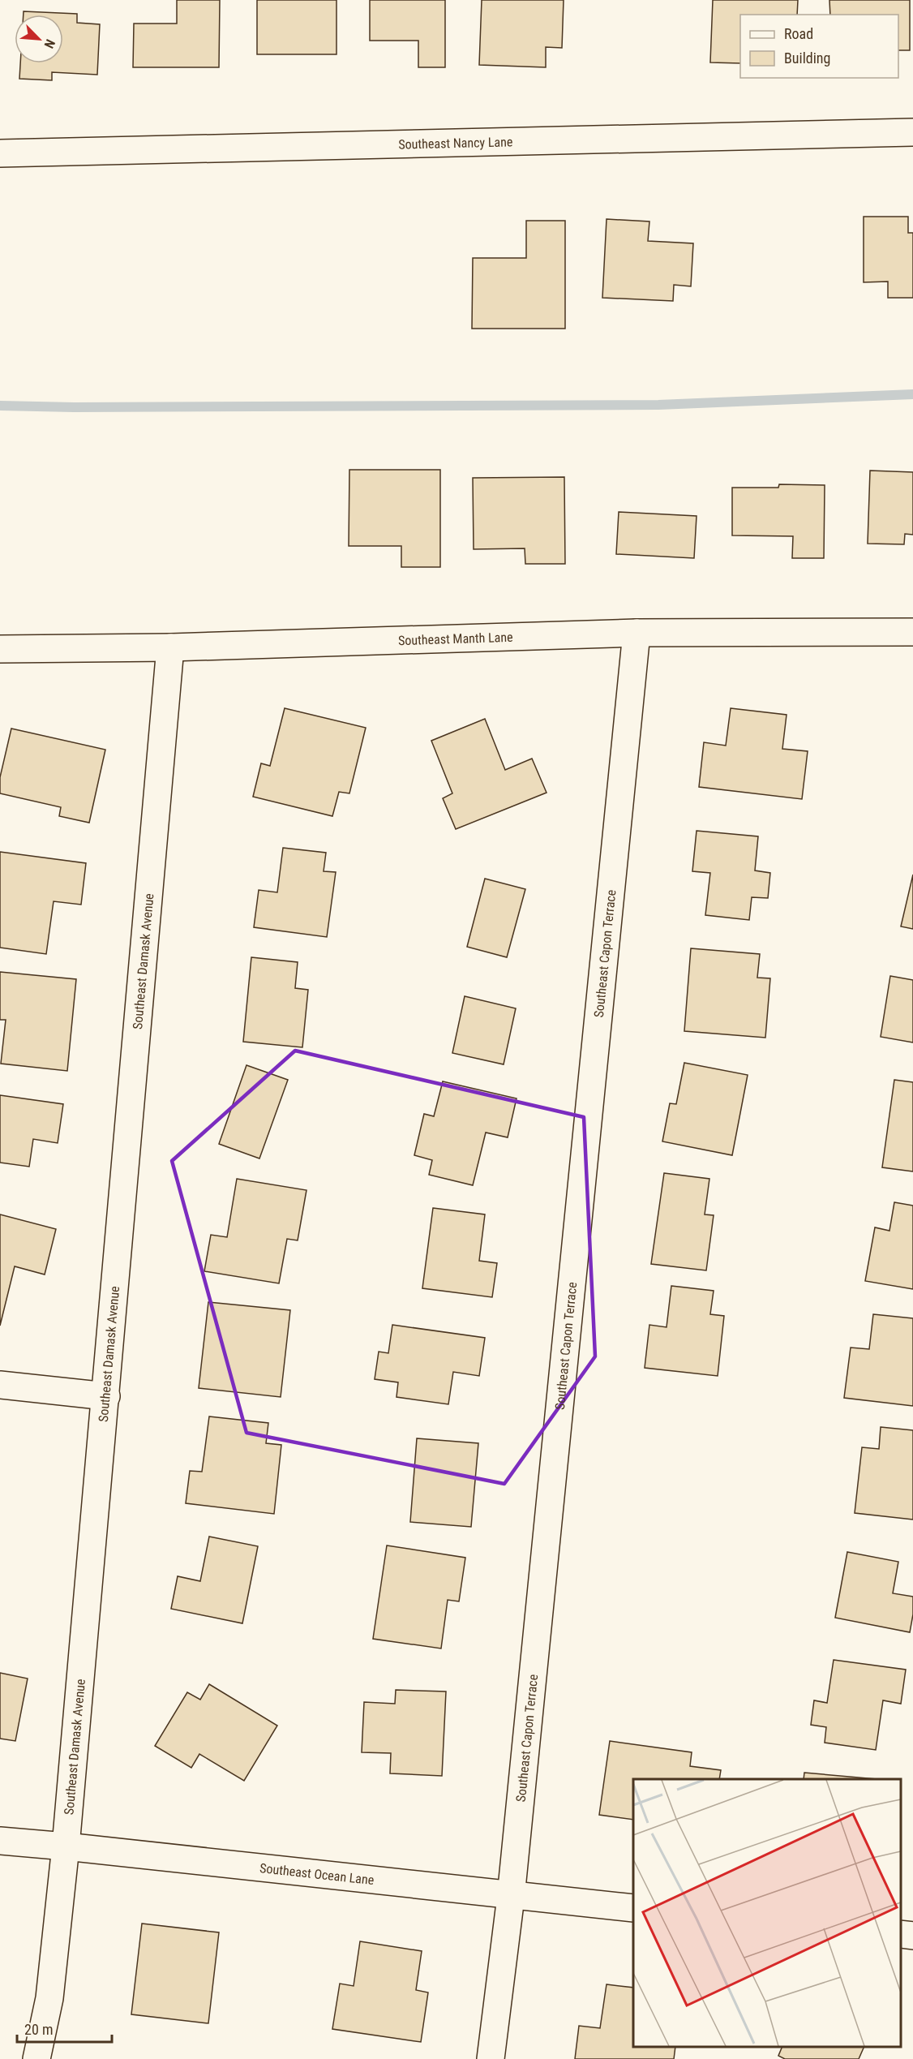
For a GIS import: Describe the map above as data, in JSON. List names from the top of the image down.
{
  "streets": {
    "street": [
      "Southeast Nancy Lane",
      "Southeast Manth Lane",
      "Southeast Capon Terrace",
      "Southeast Damask Avenue",
      "Southeast Ocean Lane"
    ]
  },
  "crossings": [
    ["Southeast Manth Lane", "Southeast Capon Terrace"],
    ["Southeast Manth Lane", "Southeast Damask Avenue"],
    ["Southeast Capon Terrace", "Southeast Ocean Lane"],
    ["Southeast Damask Avenue", "Southeast Ocean Lane"]
  ],
  "legend": ["Road", "Building"],
  "scale_bar": "20 m",
  "north": "bottom right"
}
